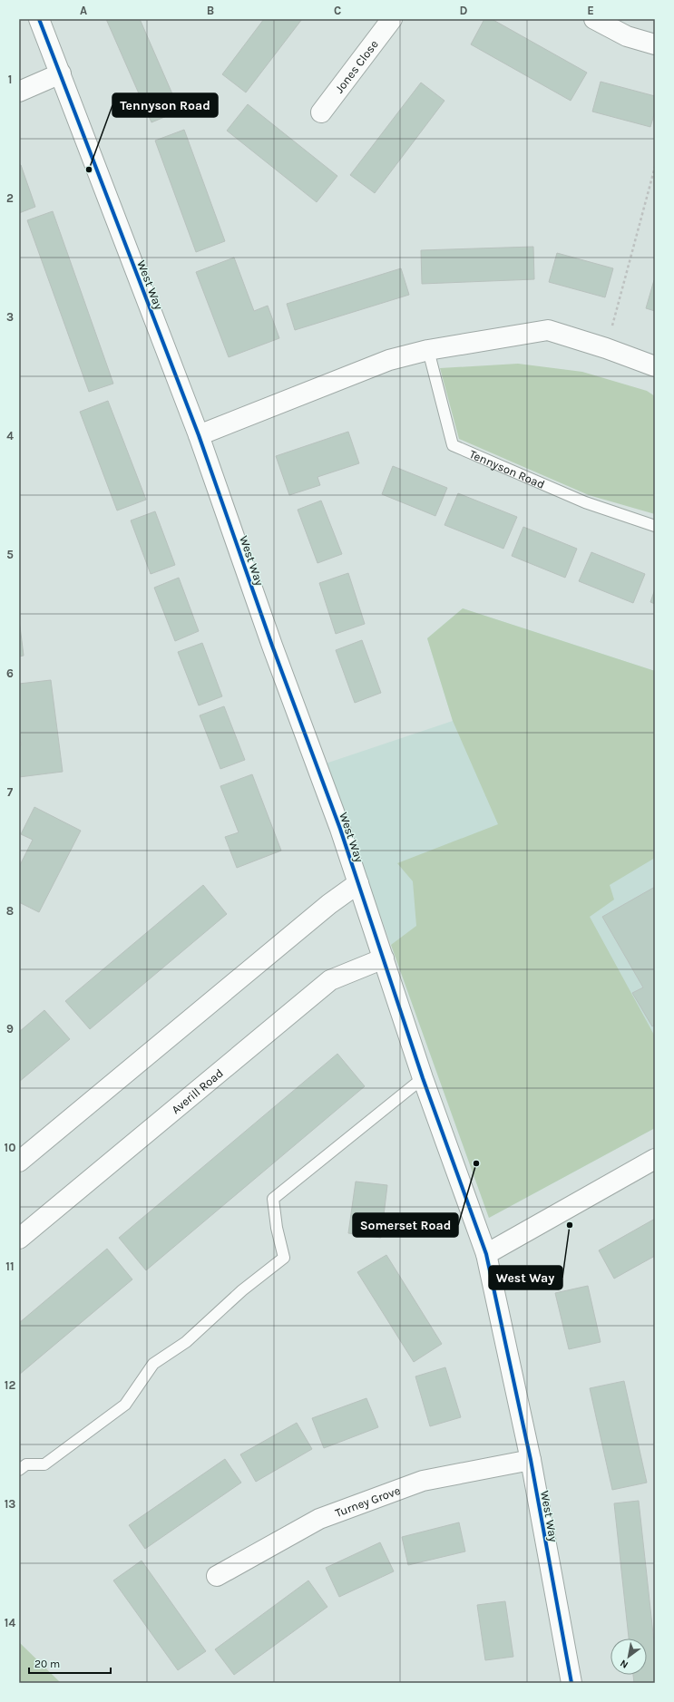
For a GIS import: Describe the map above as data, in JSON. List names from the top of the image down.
{
  "streets": {
    "street": [
      "Jones Close",
      "West Way",
      "Averill Road",
      "Turney Grove"
    ],
    "lane": ["Tennyson Road"]
  },
  "crossings": [
    ["West Way", "Averill Road"],
    ["West Way", "Turney Grove"]
  ],
  "places": ["Tennyson Road", "Somerset Road", "West Way"],
  "scale_bar": "20 m",
  "north": "bottom left",
  "grid": {
    "columns": [
      "A",
      "B",
      "C",
      "D",
      "E"
    ],
    "rows": [
      "1",
      "2",
      "3",
      "4",
      "5",
      "6",
      "7",
      "8",
      "9",
      "10",
      "11",
      "12",
      "13",
      "14"
    ]
  }
}
